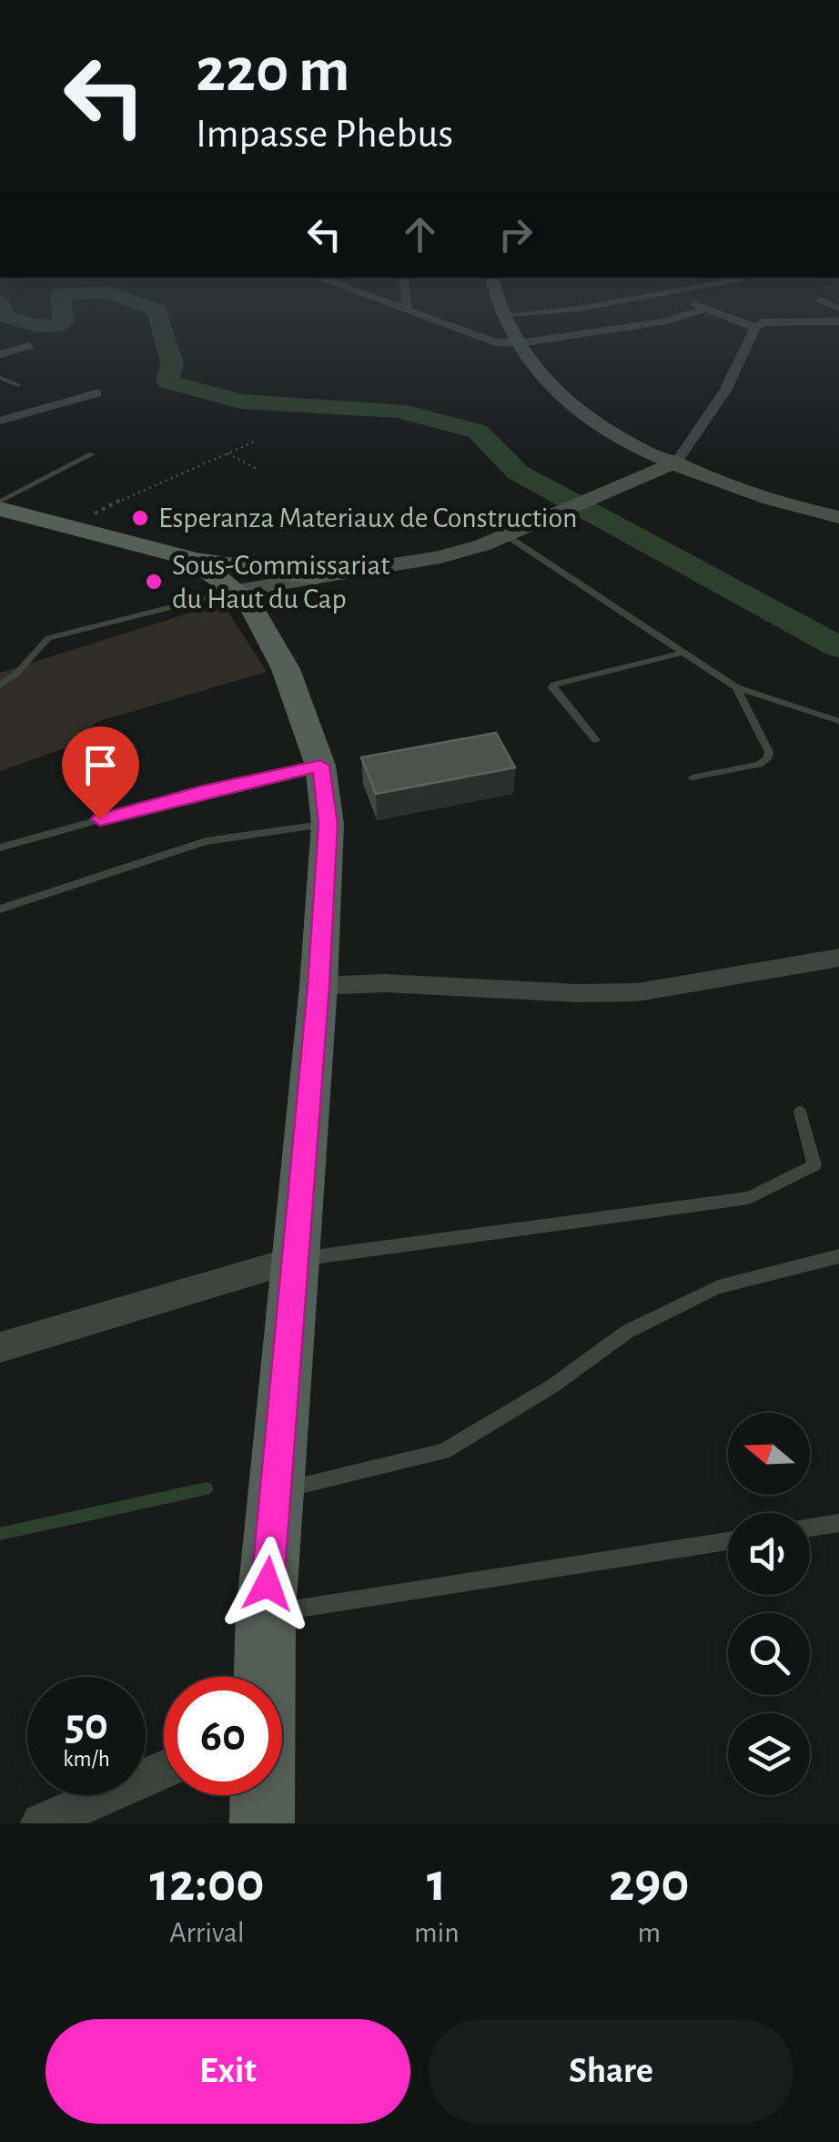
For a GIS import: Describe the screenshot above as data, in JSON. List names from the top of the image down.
{
  "places": ["Esperanza Materiaux de Construction", "Sous-Commissariat du Haut du Cap"],
  "north": "left",
  "page": {
    "turn": ["220 m", "Impasse Phebus"],
    "speed": "50 km/h",
    "limit": "60",
    "eta": [
      "12:00",
      "Arrival",
      "1",
      "min",
      "290",
      "m"
    ],
    "buttons": ["Exit", "Share"]
  }
}
